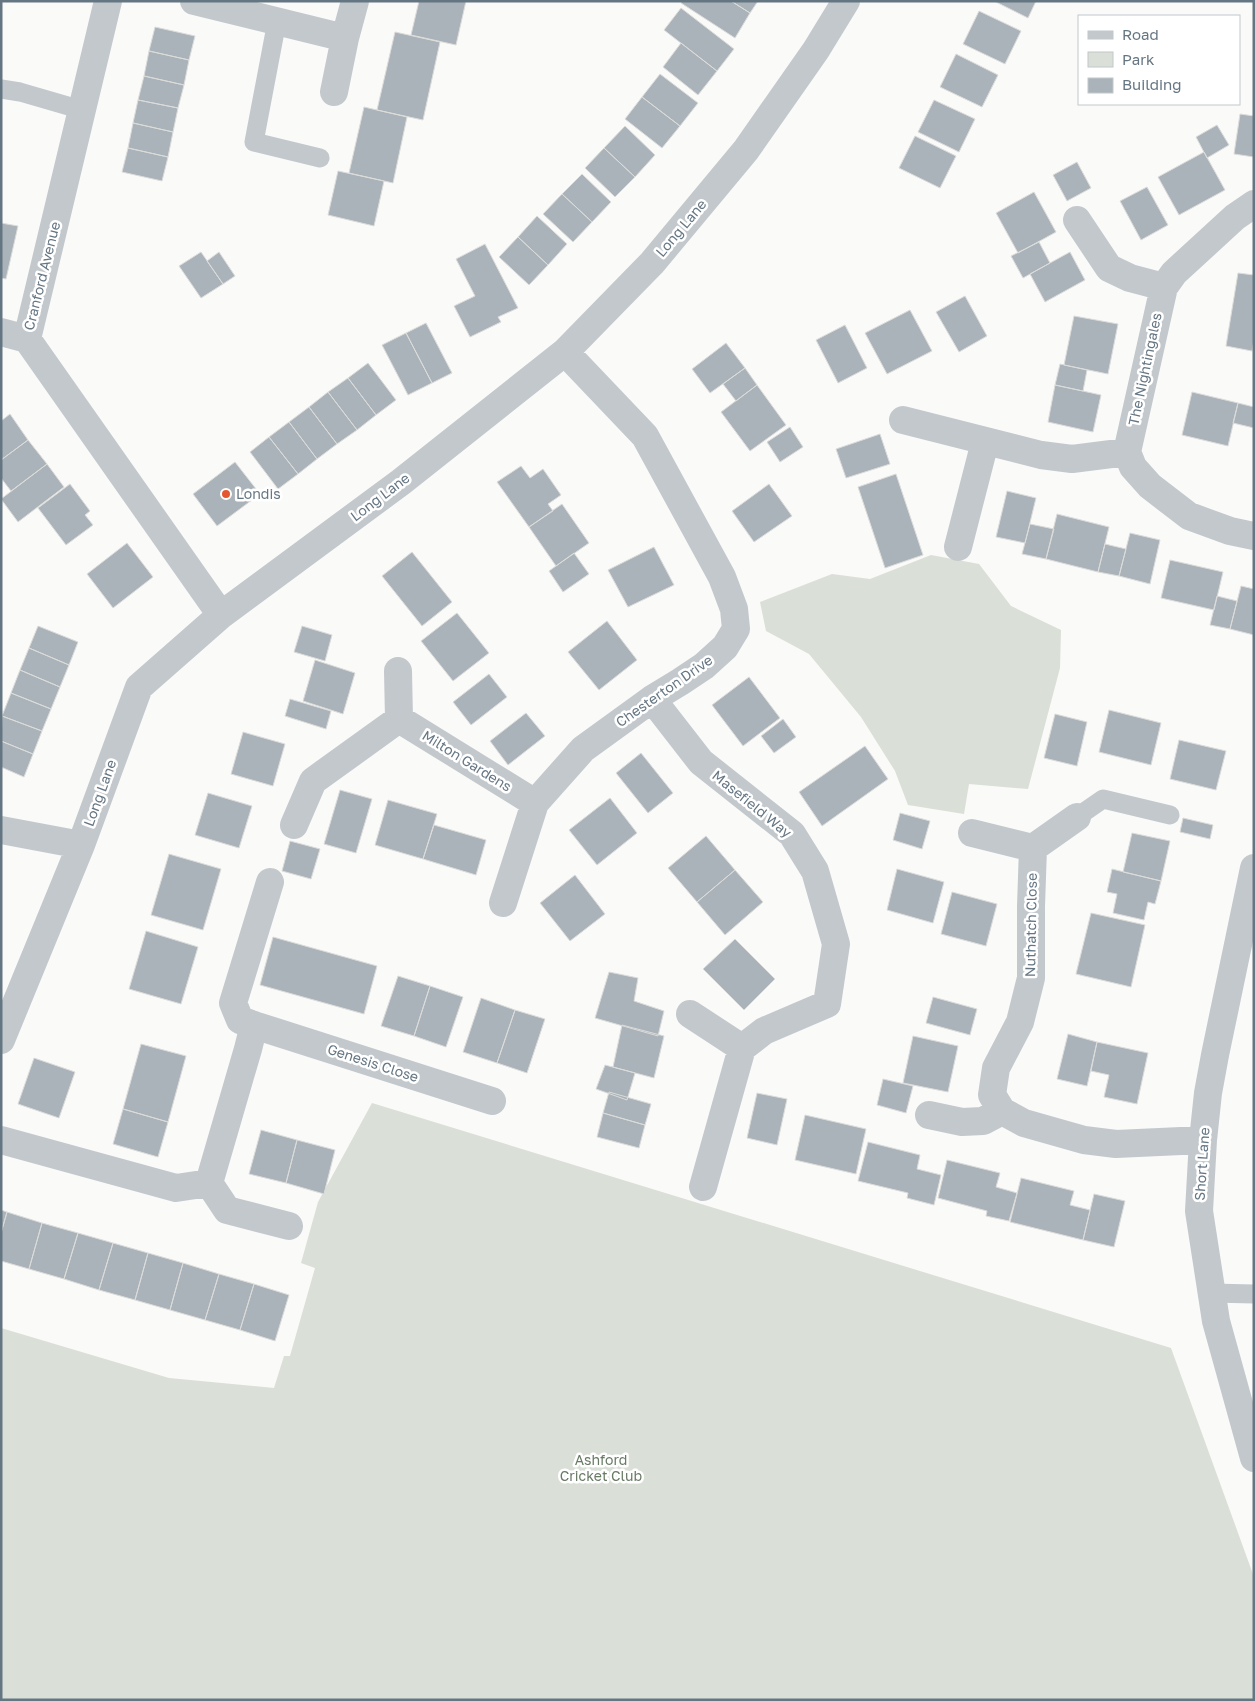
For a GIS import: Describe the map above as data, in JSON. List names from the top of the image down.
{
  "streets": {
    "street": [
      "Long Lane",
      "Cranford Avenue",
      "The Nightingales",
      "Chesterton Drive",
      "Milton Gardens",
      "Masefield Way",
      "Nuthatch Close",
      "Genesis Close",
      "Short Lane"
    ]
  },
  "crossings": [
    ["Long Lane", "Cranford Avenue"],
    ["Long Lane", "Chesterton Drive"],
    ["Chesterton Drive", "Milton Gardens"],
    ["Chesterton Drive", "Masefield Way"]
  ],
  "parks": ["Ashford Cricket Club"],
  "places": ["Londis"],
  "legend": ["Road", "Park", "Building"]
}
